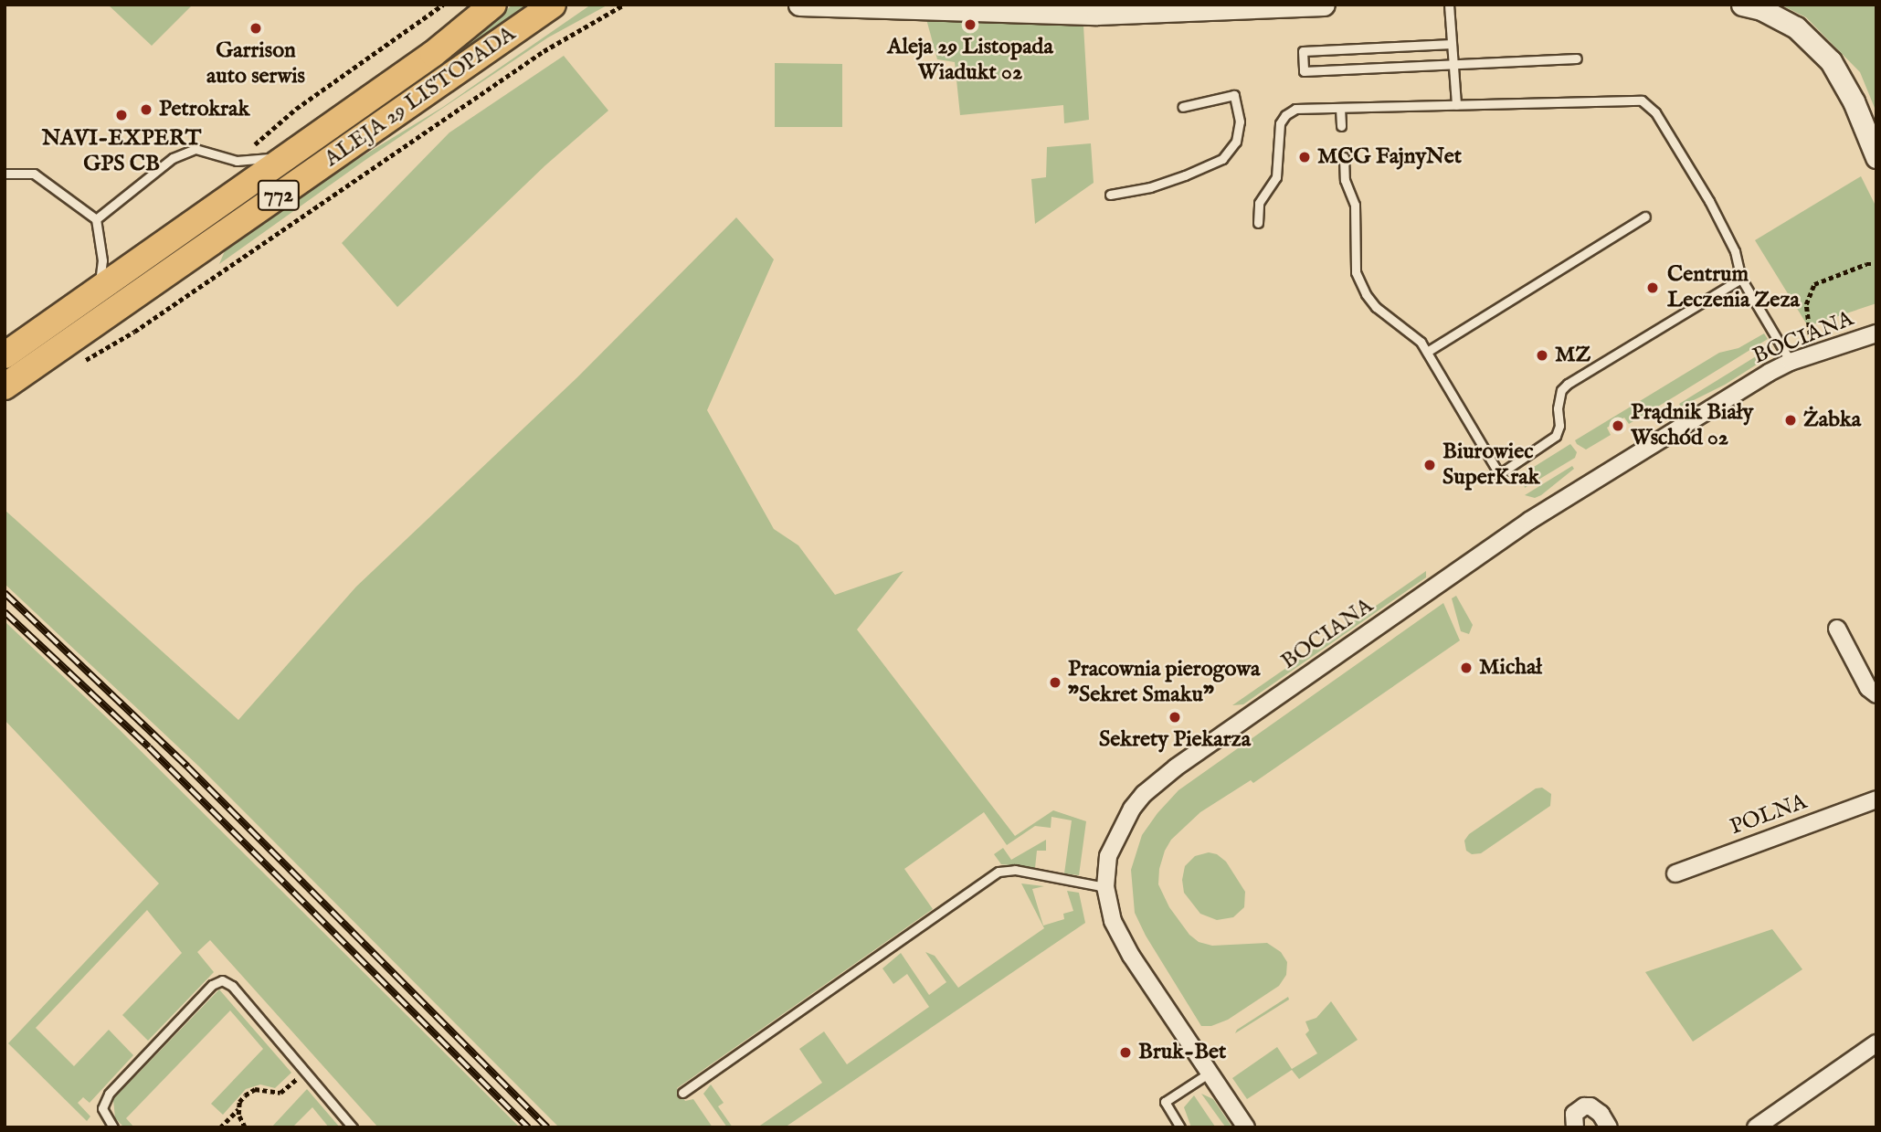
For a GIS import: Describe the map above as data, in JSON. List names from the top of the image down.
{
  "streets": {
    "main road": ["ALEJA 29 LISTOPADA", "772"],
    "street": ["BOCIANA", "POLNA"]
  },
  "places": [
    "Aleja 29 Listopada Wiadukt 02",
    "Garrison auto serwis",
    "Petrokrak",
    "NAVI-EXPERT GPS CB",
    "MCG FajnyNet",
    "Centrum Leczenia Zeza",
    "MZ",
    "Żabka",
    "Prądnik Biały Wschód 02",
    "Biurowiec SuperKrak",
    "Michał",
    "Pracownia pierogowa \"Sekret Smaku\"",
    "Sekrety Piekarza",
    "Bruk-Bet"
  ]
}
